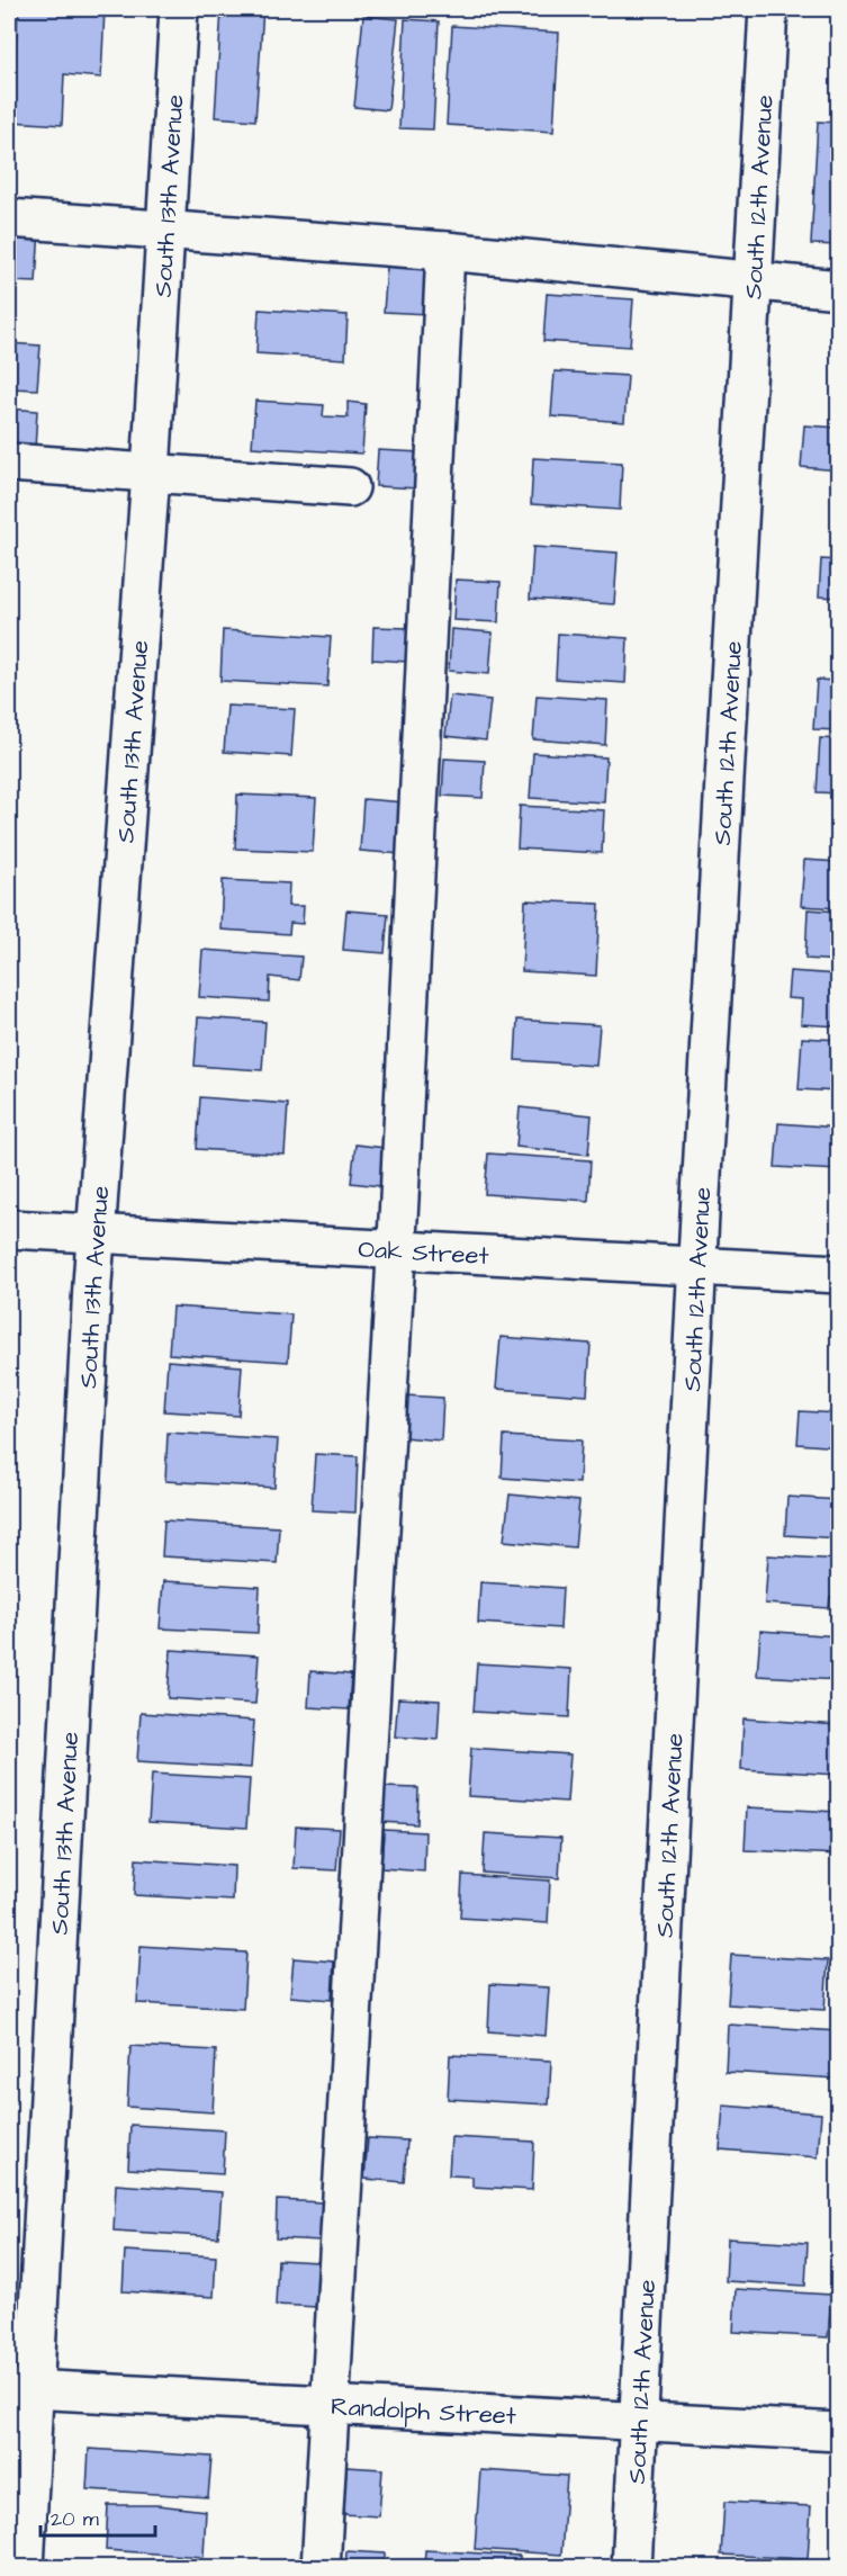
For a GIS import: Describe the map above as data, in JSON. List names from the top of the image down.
{
  "streets": {
    "street": [
      "South 13th Avenue",
      "South 12th Avenue",
      "Oak Street",
      "Randolph Street"
    ]
  },
  "crossings": [
    ["South 13th Avenue", "Oak Street"],
    ["South 13th Avenue", "Randolph Street"],
    ["South 12th Avenue", "Oak Street"],
    ["South 12th Avenue", "Randolph Street"]
  ],
  "scale_bar": "20 m"
}
